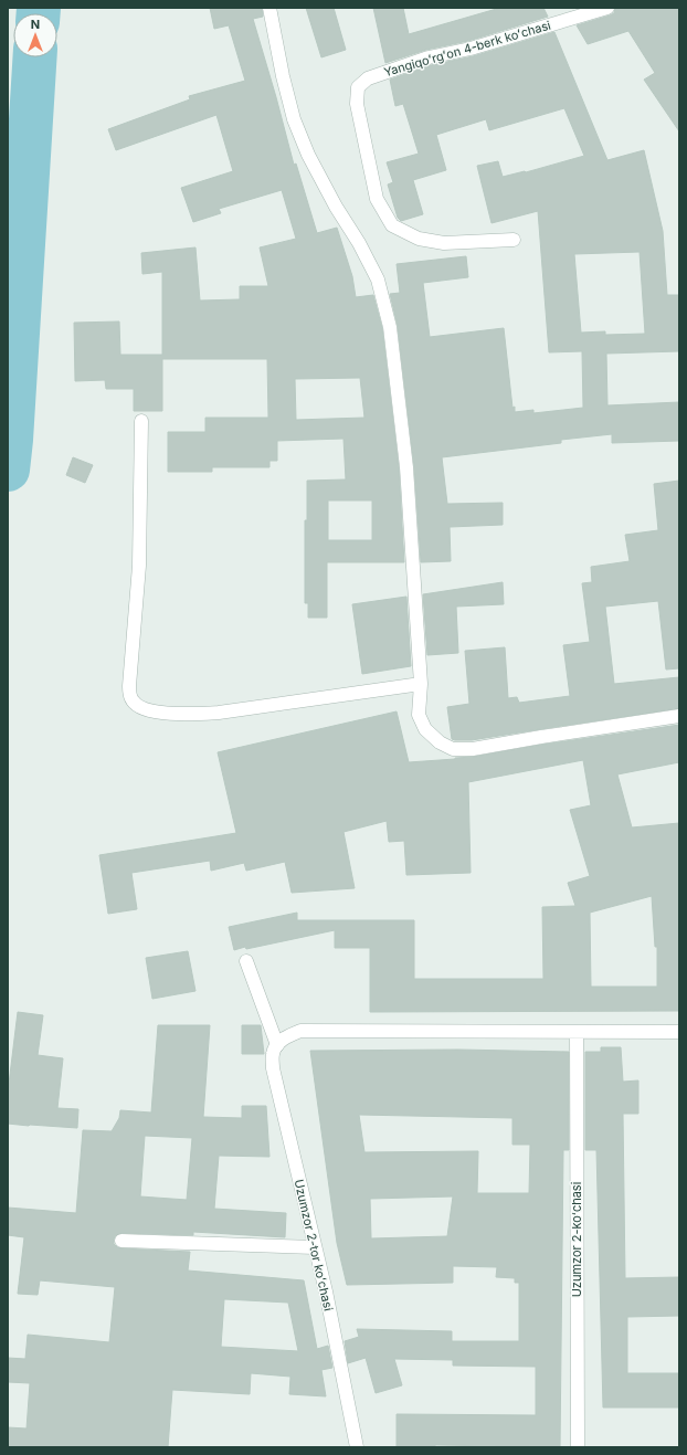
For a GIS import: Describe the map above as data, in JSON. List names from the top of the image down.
{
  "streets": {
    "street": ["Yangiqoʻrgʻon 4-berk koʻchasi", "Uzumzor 2-koʻchasi", "Uzumzor 2-tor koʻchasi"]
  },
  "north": "top"
}
